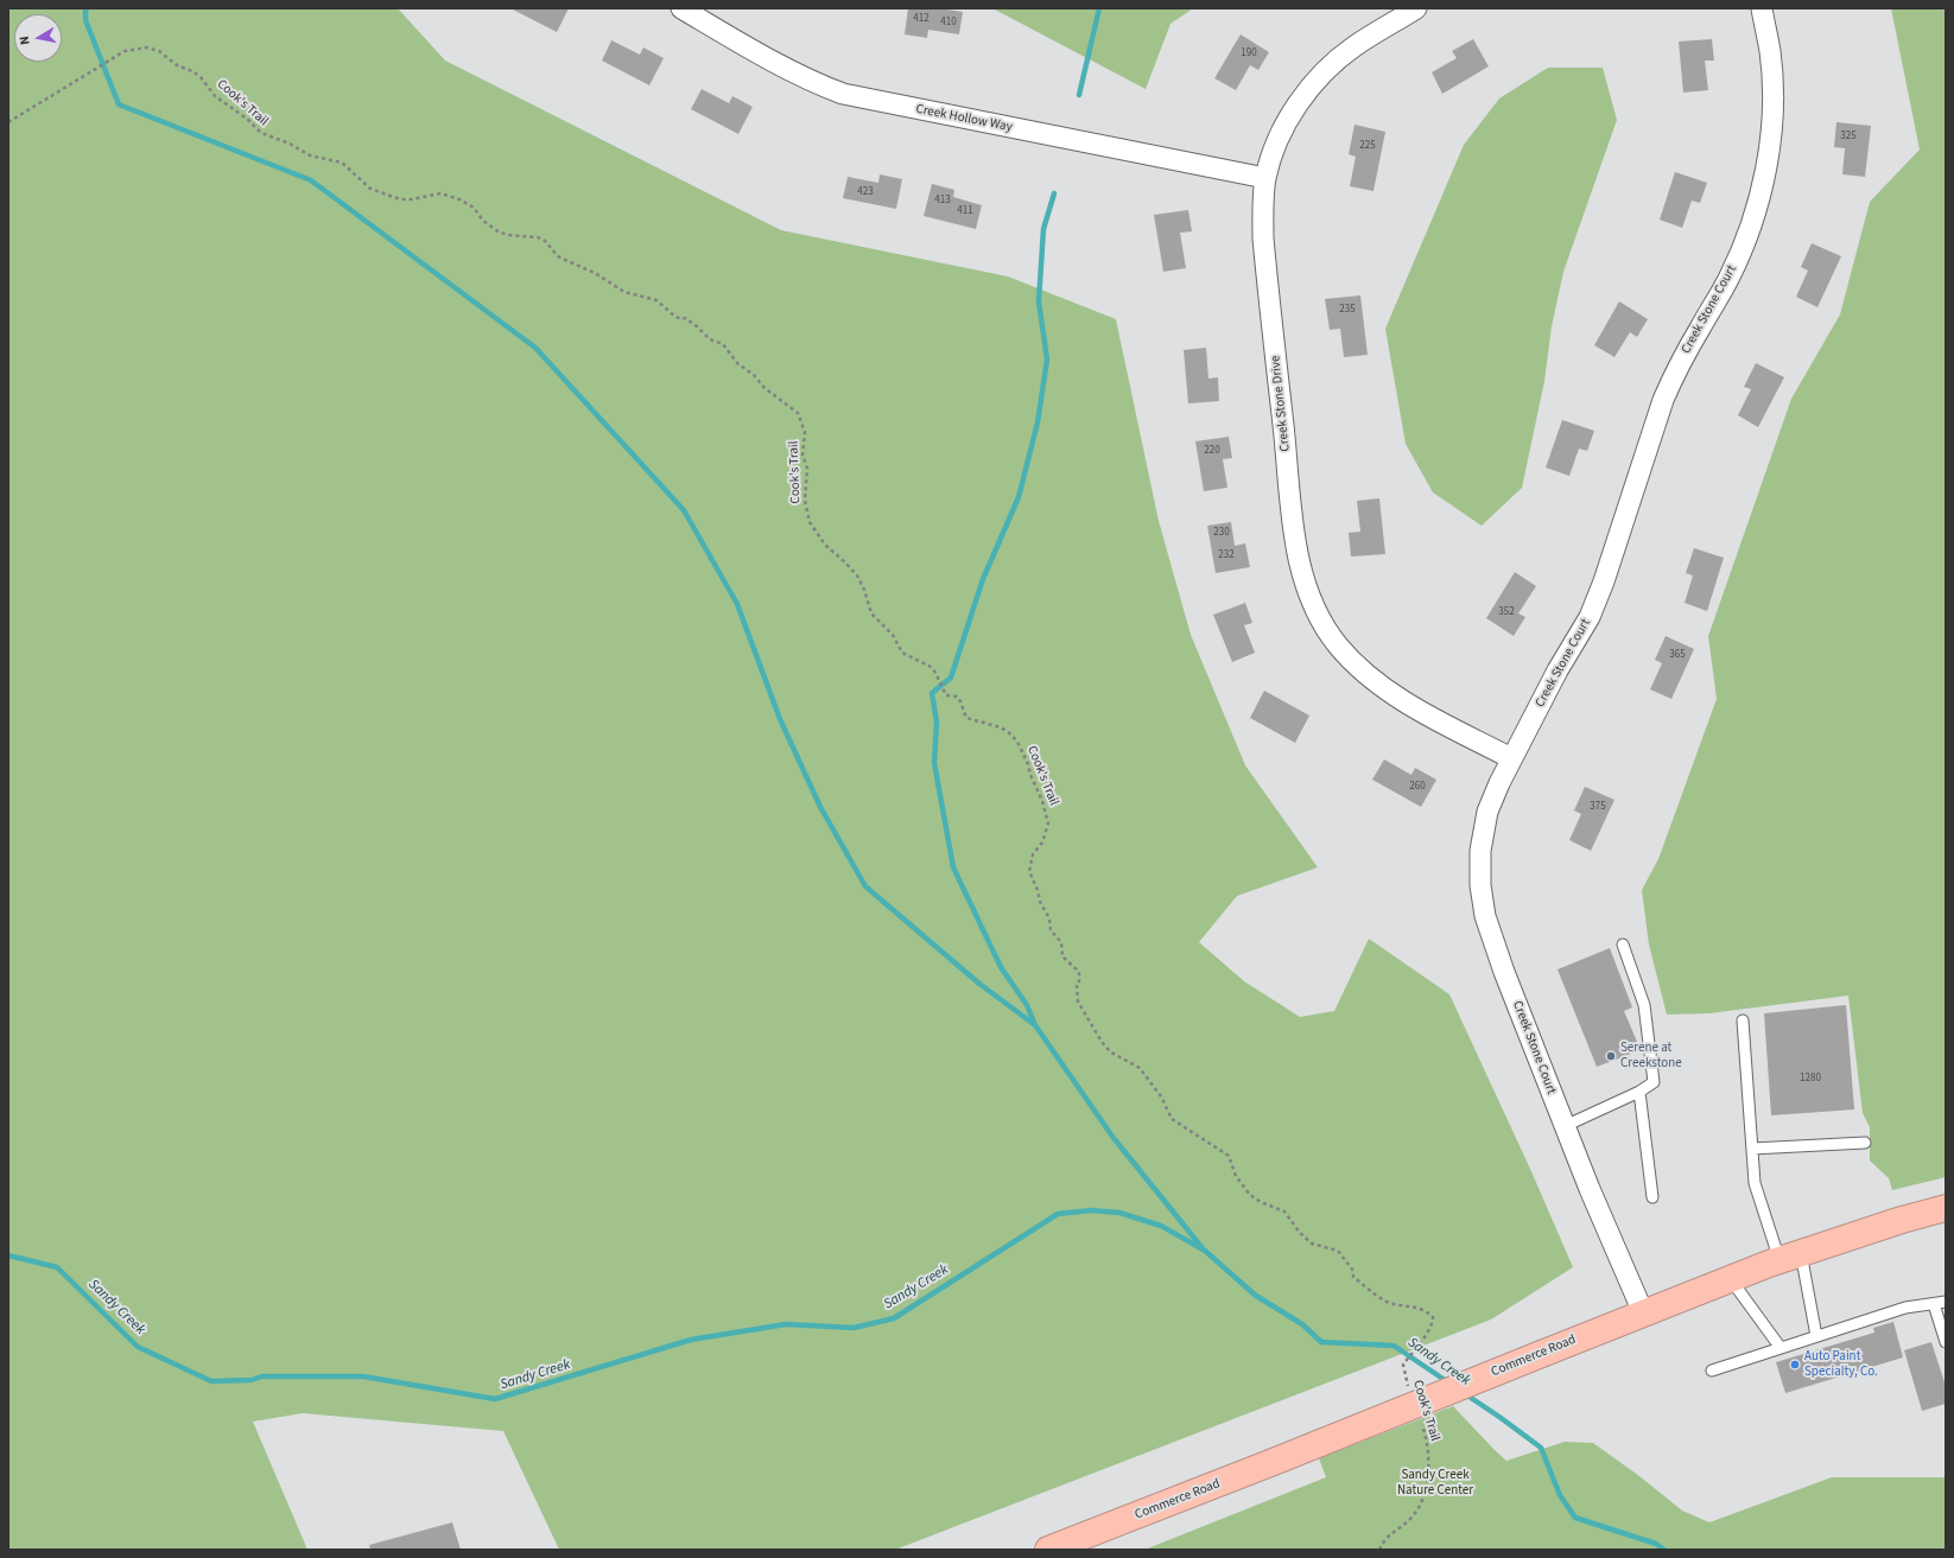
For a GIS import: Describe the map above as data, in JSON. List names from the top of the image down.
{
  "streets": {
    "highway": ["Commerce Road"],
    "street": ["Creek Hollow Way", "Creek Stone Court", "Creek Stone Drive"],
    "path": ["Cook's Trail"]
  },
  "crossings": [
    ["Creek Hollow Way", "Creek Stone Drive"],
    ["Creek Stone Court", "Creek Stone Drive"],
    ["Creek Stone Court", "Commerce Road"]
  ],
  "water": ["Sandy Creek"],
  "parks": ["Sandy Creek Nature Center"],
  "places": ["Serene at Creekstone", "Auto Paint Specialty, Co."],
  "house_numbers": [
    "412",
    "410",
    "190",
    "325",
    "225",
    "423",
    "413",
    "411",
    "235",
    "220",
    "230",
    "232",
    "352",
    "365",
    "260",
    "375",
    "1280"
  ],
  "north": "left"
}
